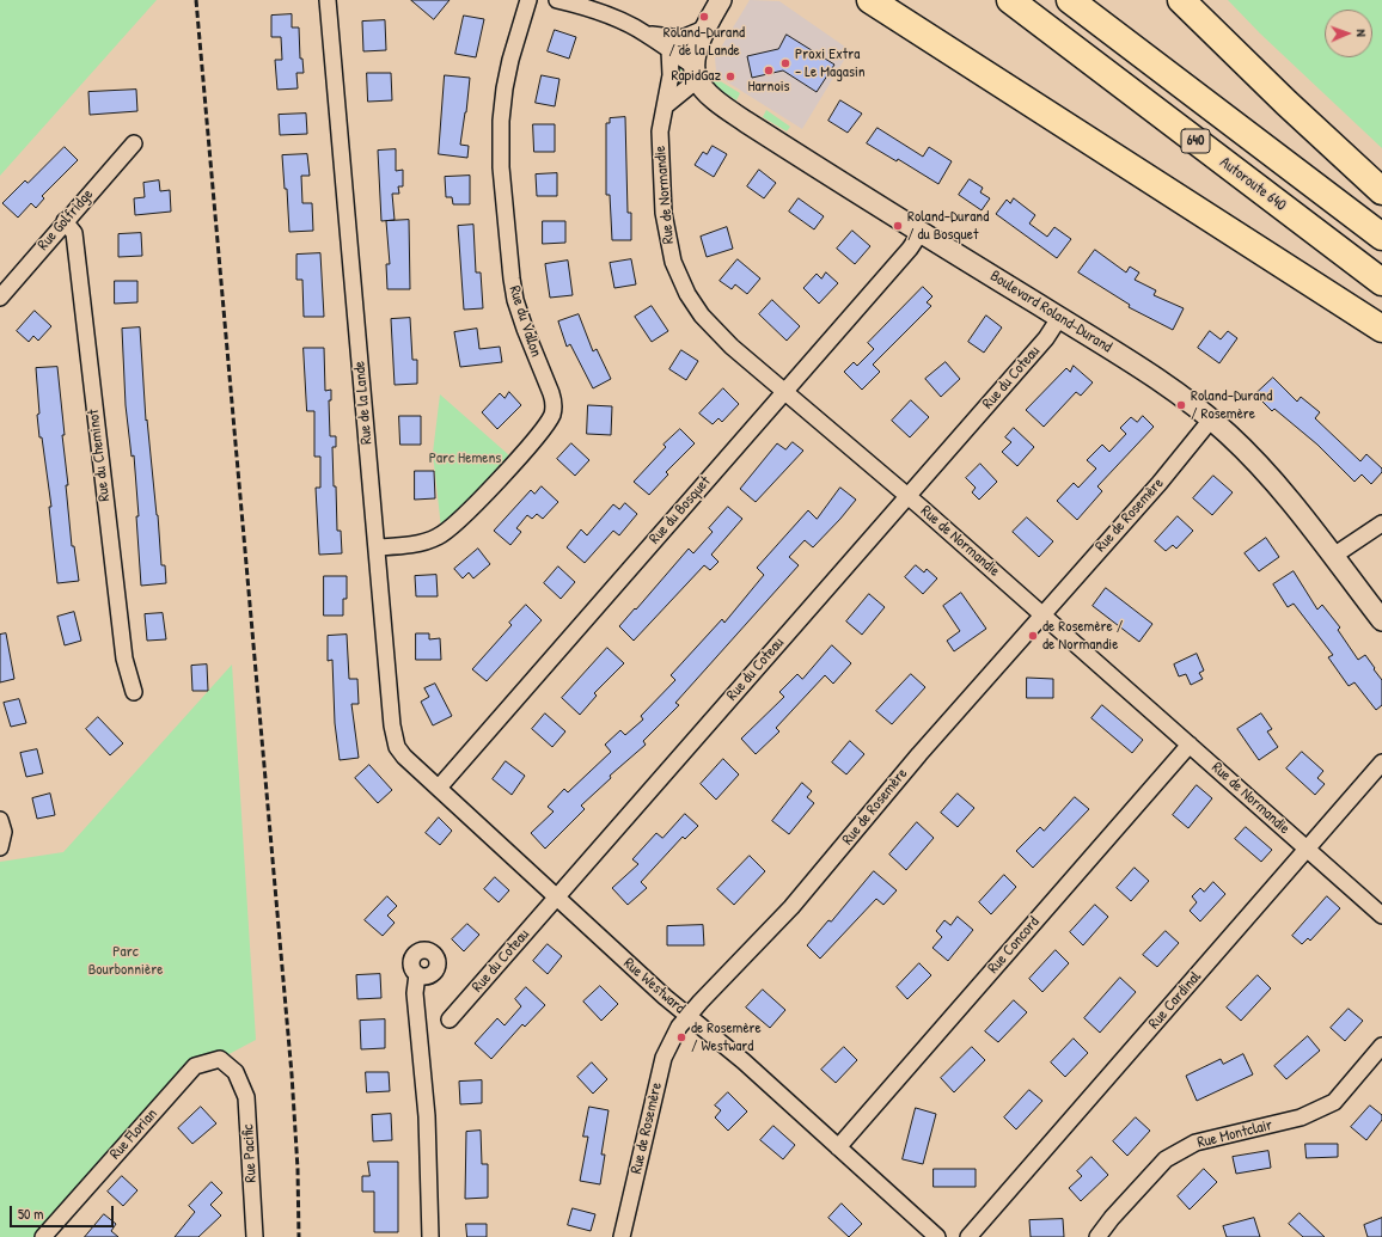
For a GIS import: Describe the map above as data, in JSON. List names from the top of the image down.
{
  "streets": {
    "highway": ["640", "Autoroute 640"],
    "street": [
      "Rue de Normandie",
      "Rue Golfridge",
      "Boulevard Roland-Durand",
      "Rue du Vallon",
      "Rue du Coteau",
      "Rue de la Lande",
      "Rue du Cheminot",
      "Rue du Bosquet",
      "Rue de Rosemère",
      "Rue Concord",
      "Rue Westward",
      "Rue Cardinal",
      "Rue Florian",
      "Rue Montclair",
      "Rue Pacific"
    ]
  },
  "crossings": [
    ["Rue de Normandie", "Rue du Coteau"],
    ["Rue de Normandie", "Rue du Bosquet"],
    ["Rue de Normandie", "Rue de Rosemère"],
    ["Rue de Normandie", "Rue Concord"],
    ["Rue de Normandie", "Rue Cardinal"],
    ["Rue Golfridge", "Rue du Cheminot"],
    ["Boulevard Roland-Durand", "Rue du Coteau"],
    ["Boulevard Roland-Durand", "Rue du Bosquet"],
    ["Boulevard Roland-Durand", "Rue de Rosemère"],
    ["Rue du Vallon", "Rue de la Lande"],
    ["Rue du Coteau", "Rue Westward"],
    ["Rue de la Lande", "Rue du Bosquet"],
    ["Rue de la Lande", "Rue Westward"],
    ["Rue du Bosquet", "Rue Westward"],
    ["Rue de Rosemère", "Rue Westward"],
    ["Rue Concord", "Rue Westward"],
    ["Rue Florian", "Rue Pacific"]
  ],
  "parks": ["Parc Hemens", "Parc Bourbonnière"],
  "places": [
    "Roland-Durand / de la Lande",
    "Proxi Extra - Le Magasin",
    "Harnois",
    "RapidGaz",
    "Roland-Durand / du Bosquet",
    "Roland-Durand / Rosemère",
    "de Rosemère / de Normandie",
    "de Rosemère / Westward"
  ],
  "scale_bar": "50 m",
  "north": "right"
}
